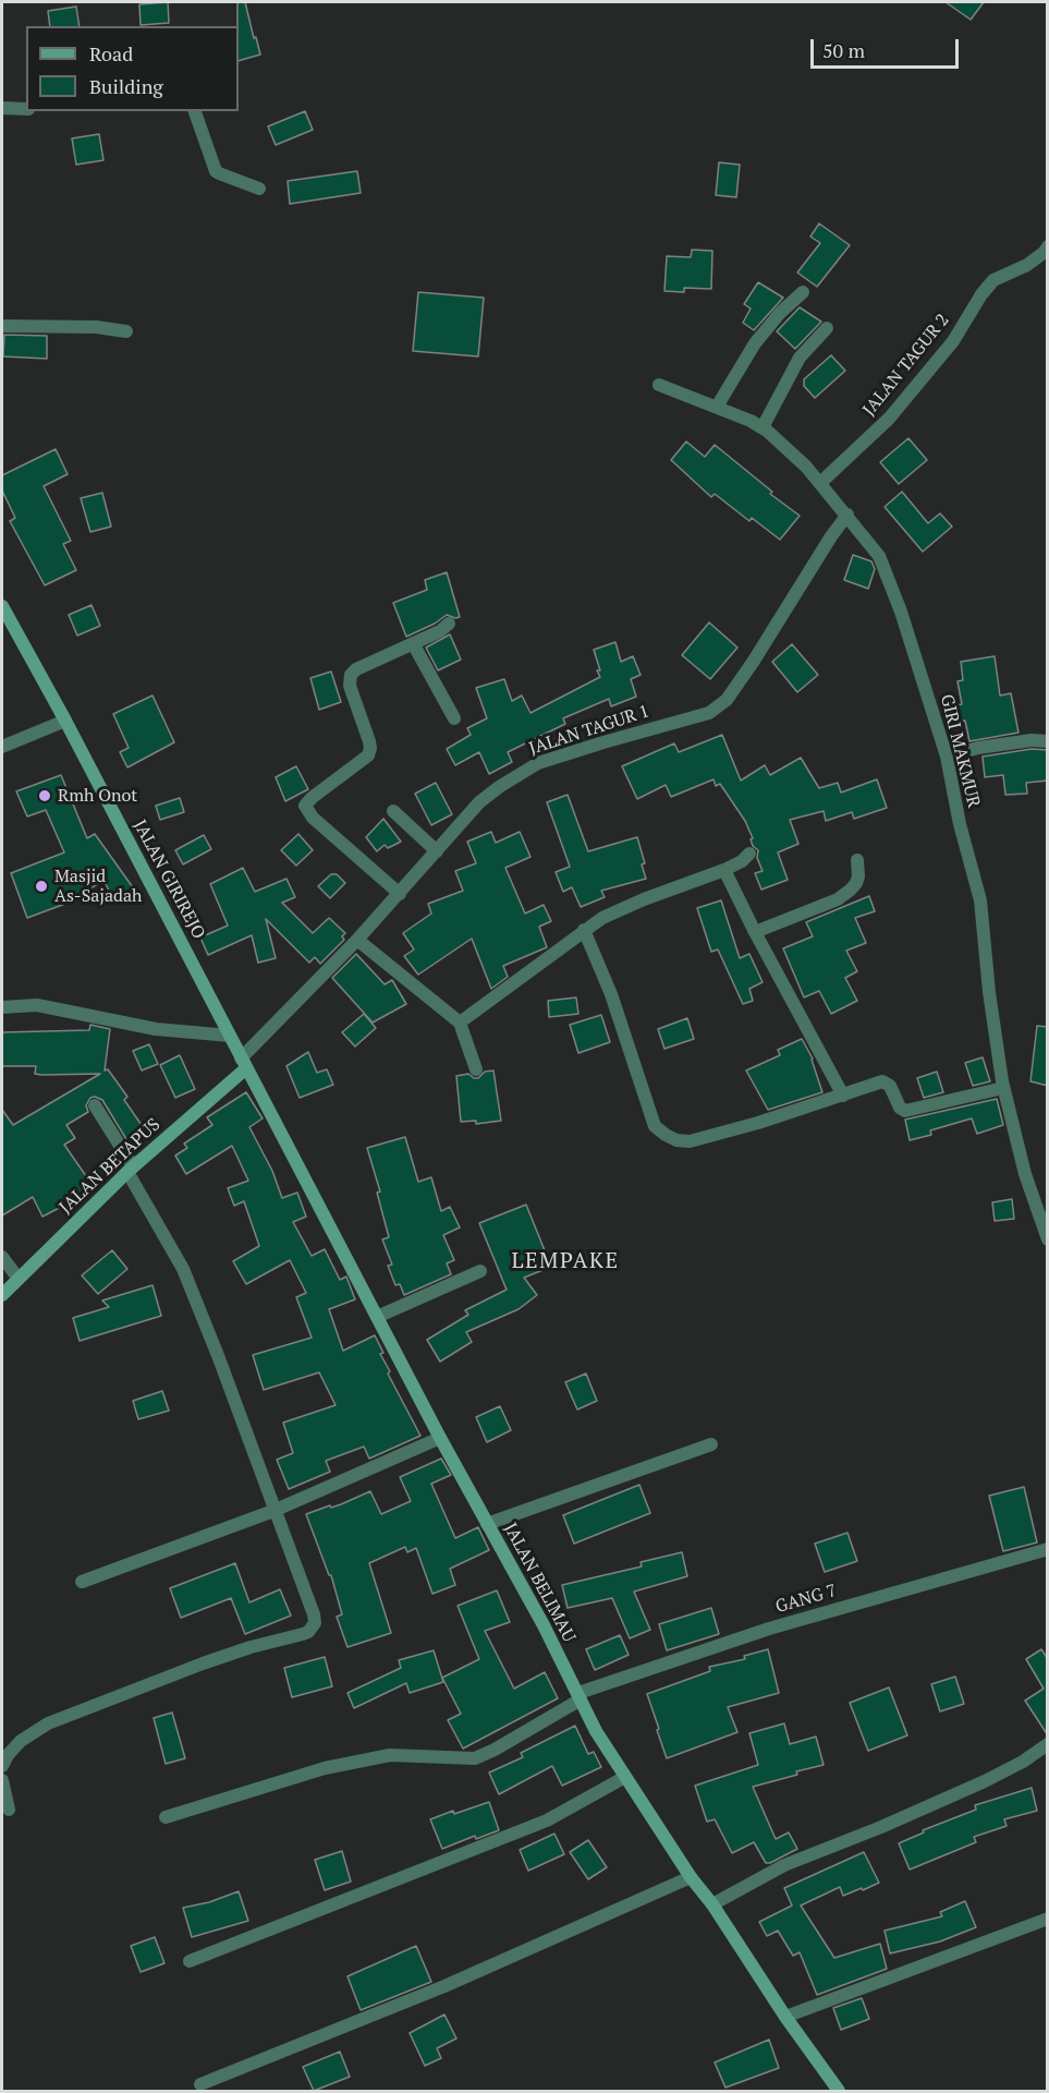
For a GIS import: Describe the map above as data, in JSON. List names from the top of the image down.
{
  "streets": {
    "street": [
      "JALAN TAGUR 2",
      "JALAN TAGUR 1",
      "GIRI MAKMUR",
      "JALAN GIRIREJO",
      "JALAN BETAPUS",
      "JALAN BELIMAU",
      "GANG 7"
    ]
  },
  "crossings": [
    ["JALAN TAGUR 2", "GIRI MAKMUR"],
    ["JALAN TAGUR 1", "GIRI MAKMUR"],
    ["JALAN TAGUR 1", "JALAN GIRIREJO"],
    ["JALAN TAGUR 1", "JALAN BETAPUS"],
    ["JALAN TAGUR 1", "JALAN BELIMAU"],
    ["JALAN GIRIREJO", "JALAN BETAPUS"],
    ["JALAN GIRIREJO", "JALAN BELIMAU"],
    ["JALAN BETAPUS", "JALAN BELIMAU"],
    ["JALAN BELIMAU", "GANG 7"]
  ],
  "districts": ["LEMPAKE"],
  "places": ["Rmh Onot", "Masjid As-Sajadah"],
  "legend": ["Road", "Building"],
  "scale_bar": "50 m"
}
